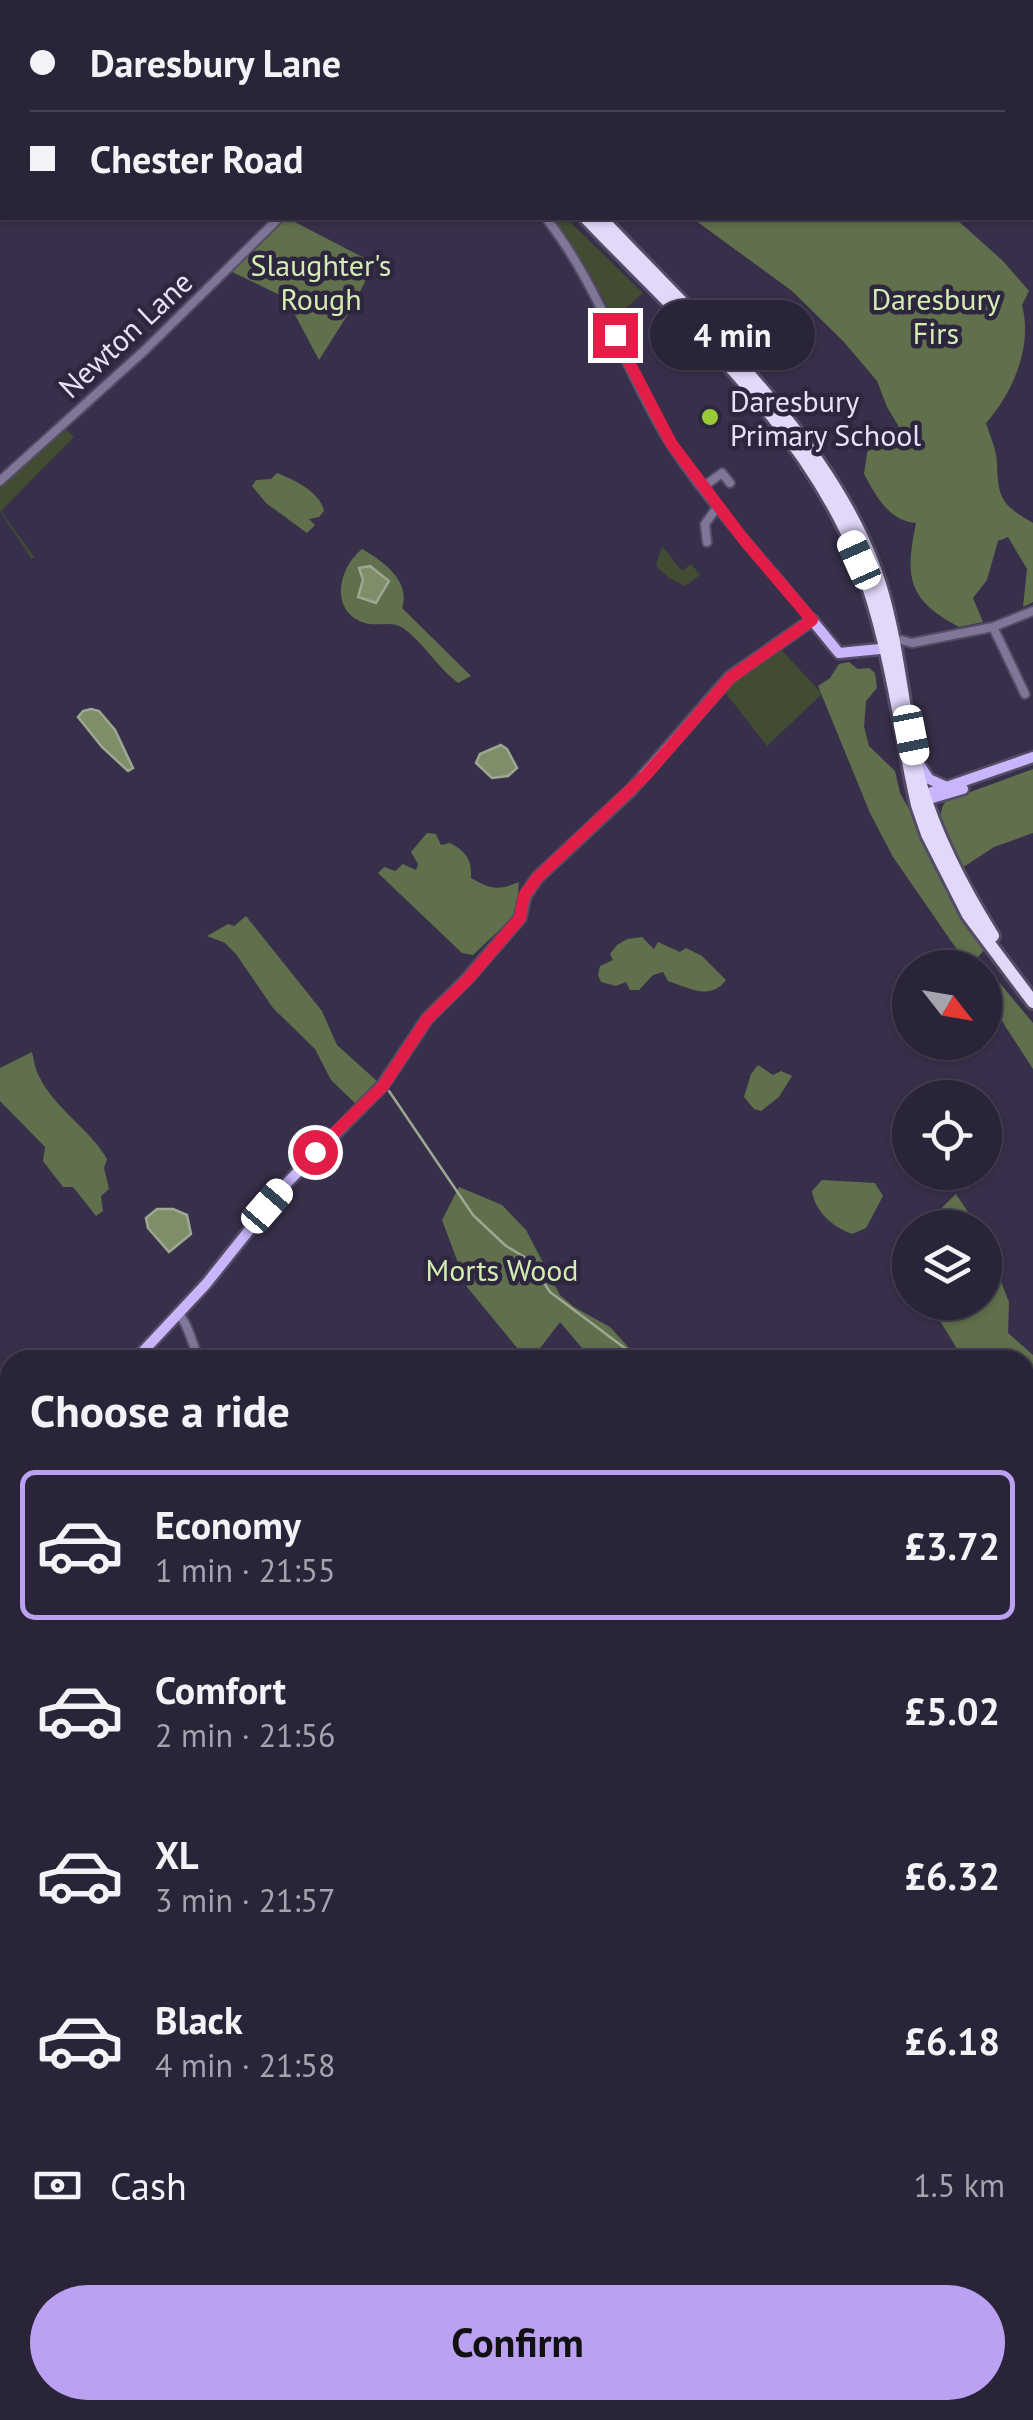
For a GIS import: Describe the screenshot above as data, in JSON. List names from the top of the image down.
{
  "streets": {
    "street": ["Newton Lane"]
  },
  "parks": ["Slaughter's Rough", "Daresbury Firs", "Morts Wood"],
  "places": ["Daresbury Primary School"],
  "north": "bottom right",
  "page": {
    "banner": ["Daresbury Lane", "Chester Road"],
    "bubble": "4 min",
    "heading": "Choose a ride",
    "list": [
      {
        "name": "Economy",
        "note": "1 min · 21:55",
        "value": "£3.72"
      },
      {
        "name": "Comfort",
        "note": "2 min · 21:56",
        "value": "£5.02"
      },
      {
        "name": "XL",
        "note": "3 min · 21:57",
        "value": "£6.32"
      },
      {
        "name": "Black",
        "note": "4 min · 21:58",
        "value": "£6.18"
      }
    ],
    "pay": ["Cash", "1.5 km"],
    "buttons": "Confirm"
  }
}
